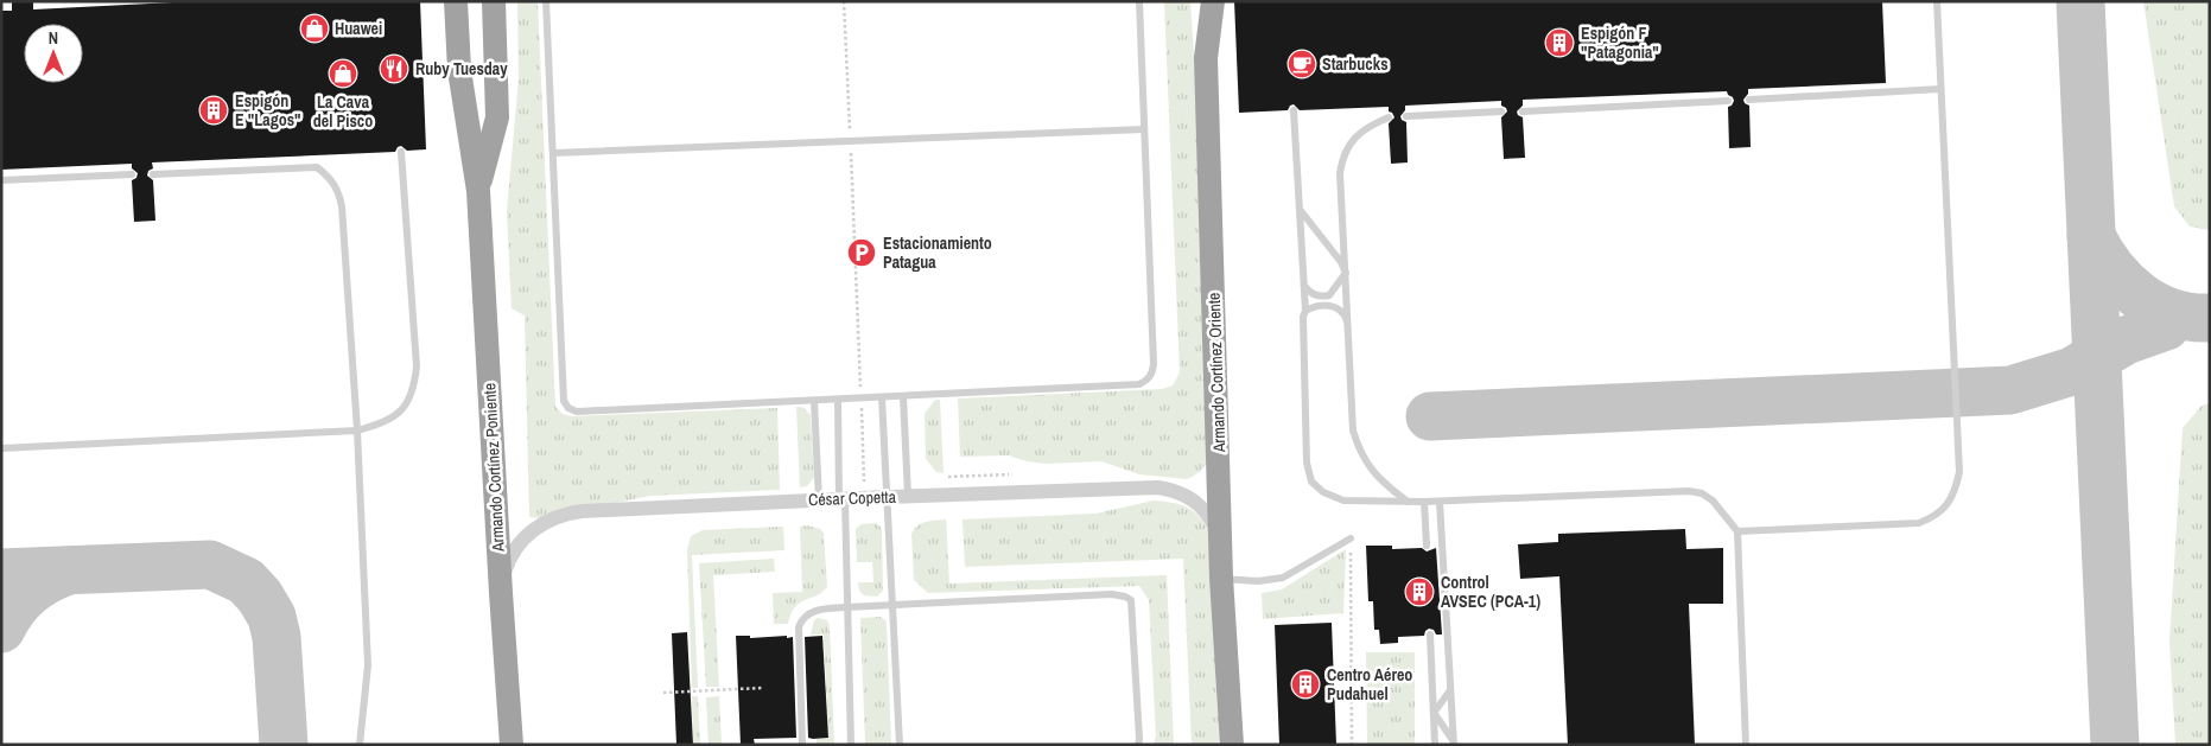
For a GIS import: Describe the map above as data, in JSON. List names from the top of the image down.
{
  "streets": {
    "highway": ["Armando Cortínez Oriente", "Armando Cortínez Poniente"],
    "street": ["César Copetta"]
  },
  "crossings": [
    ["Armando Cortínez Oriente", "César Copetta"],
    ["Armando Cortínez Poniente", "César Copetta"]
  ],
  "places": {
    "shop": ["Huawei", "La Cava del Pisco"],
    "building": [
      "Espigón F \"Patagonia\"",
      "Espigón E \"Lagos\"",
      "Control AVSEC (PCA-1)",
      "Centro Aéreo Pudahuel"
    ],
    "cafe": ["Starbucks"],
    "restaurant": ["Ruby Tuesday"],
    "parking": ["Estacionamiento Patagua"]
  },
  "north": "top"
}
